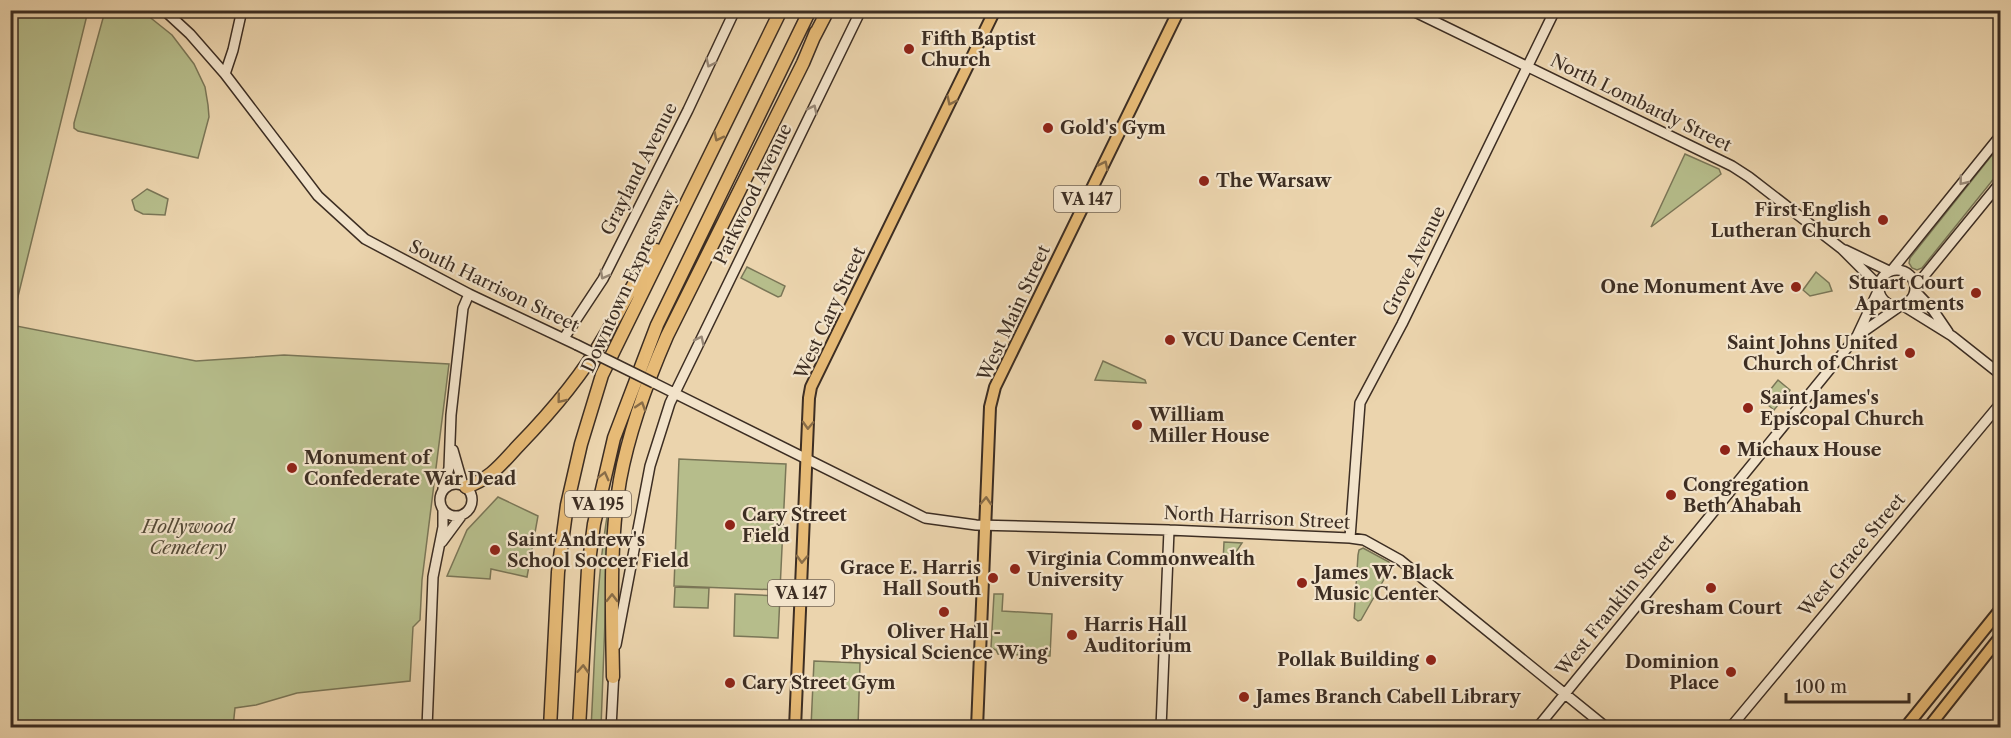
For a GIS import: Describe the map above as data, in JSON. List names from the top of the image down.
{
  "streets": {
    "highway": ["Downtown Expressway", "VA 195"],
    "main road": ["VA 147", "West Cary Street", "West Main Street"],
    "street": [
      "North Lombardy Street",
      "Grayland Avenue",
      "Parkwood Avenue",
      "Grove Avenue",
      "South Harrison Street",
      "North Harrison Street",
      "West Grace Street",
      "West Franklin Street"
    ]
  },
  "crossings": [
    ["North Lombardy Street", "Grove Avenue"],
    ["North Lombardy Street", "West Franklin Street"],
    ["Grayland Avenue", "South Harrison Street"],
    ["Parkwood Avenue", "South Harrison Street"],
    ["Grove Avenue", "North Harrison Street"],
    ["South Harrison Street", "West Cary Street"],
    ["South Harrison Street", "West Main Street"],
    ["South Harrison Street", "North Harrison Street"],
    ["West Main Street", "North Harrison Street"],
    ["North Harrison Street", "West Franklin Street"]
  ],
  "one_way": [
    "Grayland Avenue",
    "Parkwood Avenue",
    "West Cary Street",
    "West Main Street"
  ],
  "parks": ["Hollywood Cemetery"],
  "places": [
    "Fifth Baptist Church",
    "Gold's Gym",
    "The Warsaw",
    "First English Lutheran Church",
    "One Monument Ave",
    "Stuart Court Apartments",
    "VCU Dance Center",
    "Saint Johns United Church of Christ",
    "Saint James's Episcopal Church",
    "William Miller House",
    "Michaux House",
    "Monument of Confederate War Dead",
    "Congregation Beth Ahabah",
    "Cary Street Field",
    "Saint Andrew's School Soccer Field",
    "Virginia Commonwealth University",
    "Grace E. Harris Hall South",
    "James W. Black Music Center",
    "Gresham Court",
    "Oliver Hall - Physical Science Wing",
    "Harris Hall Auditorium",
    "Pollak Building",
    "Dominion Place",
    "Cary Street Gym",
    "James Branch Cabell Library"
  ],
  "scale_bar": "100 m"
}
